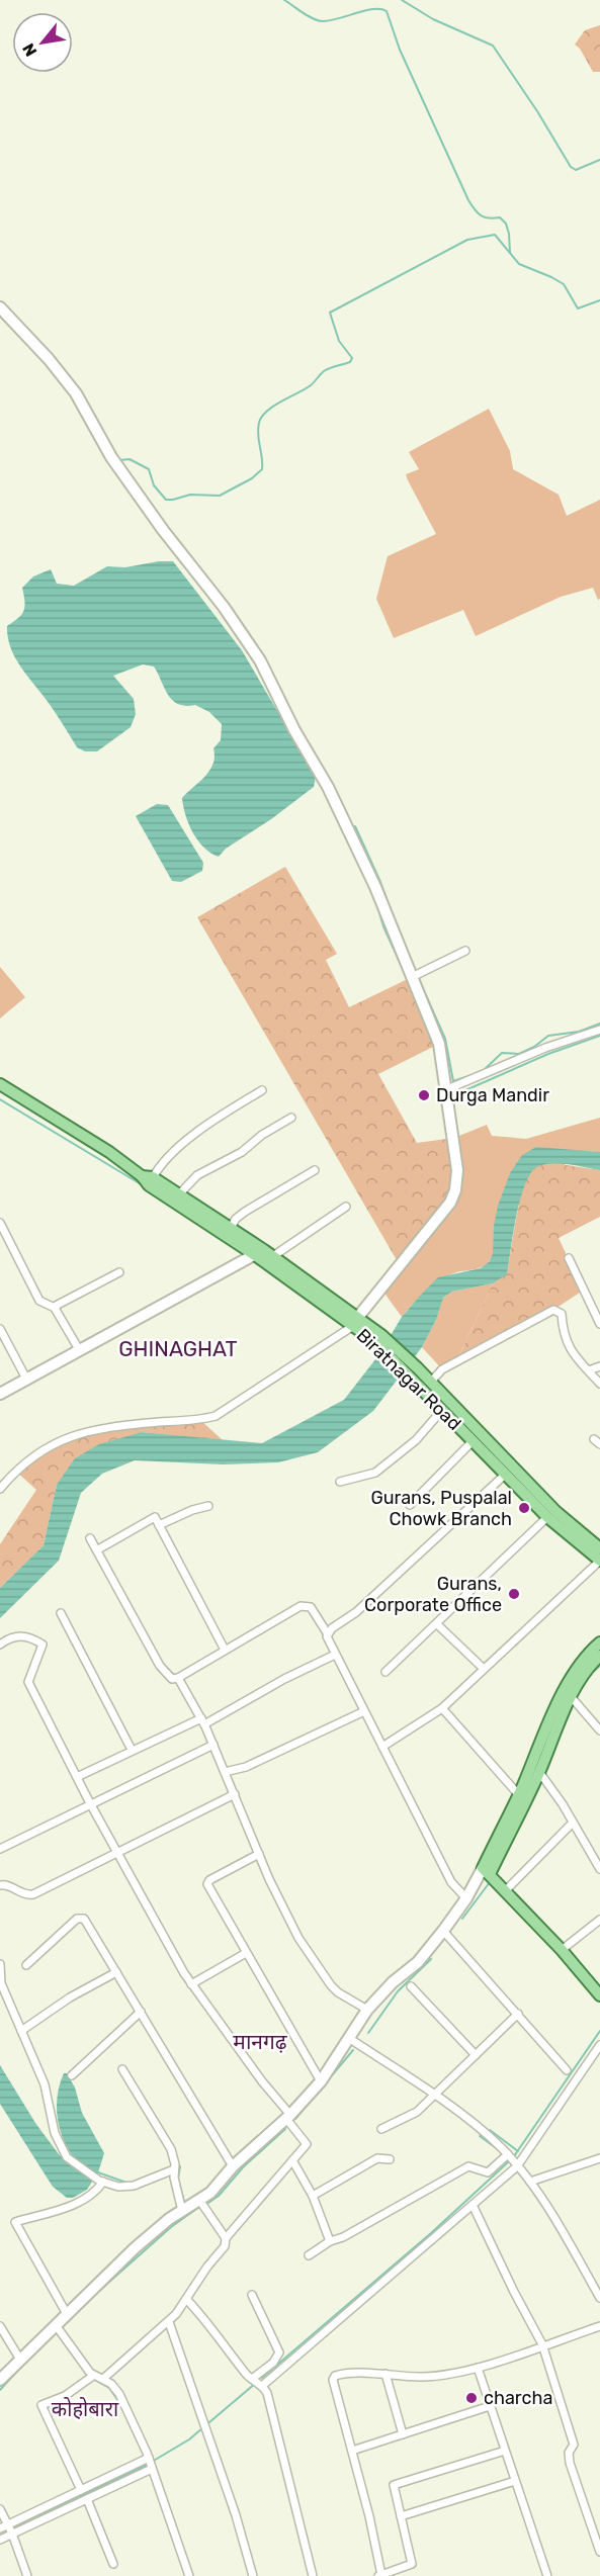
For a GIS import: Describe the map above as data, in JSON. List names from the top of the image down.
{
  "streets": {
    "main road": ["Biratnagar Road"]
  },
  "districts": ["GHINAGHAT", "मानगढ़", "कोहोबारा"],
  "places": [
    "Durga Mandir",
    "Gurans, Puspalal Chowk Branch",
    "Gurans, Corporate Office",
    "charcha"
  ],
  "north": "bottom left"
}
